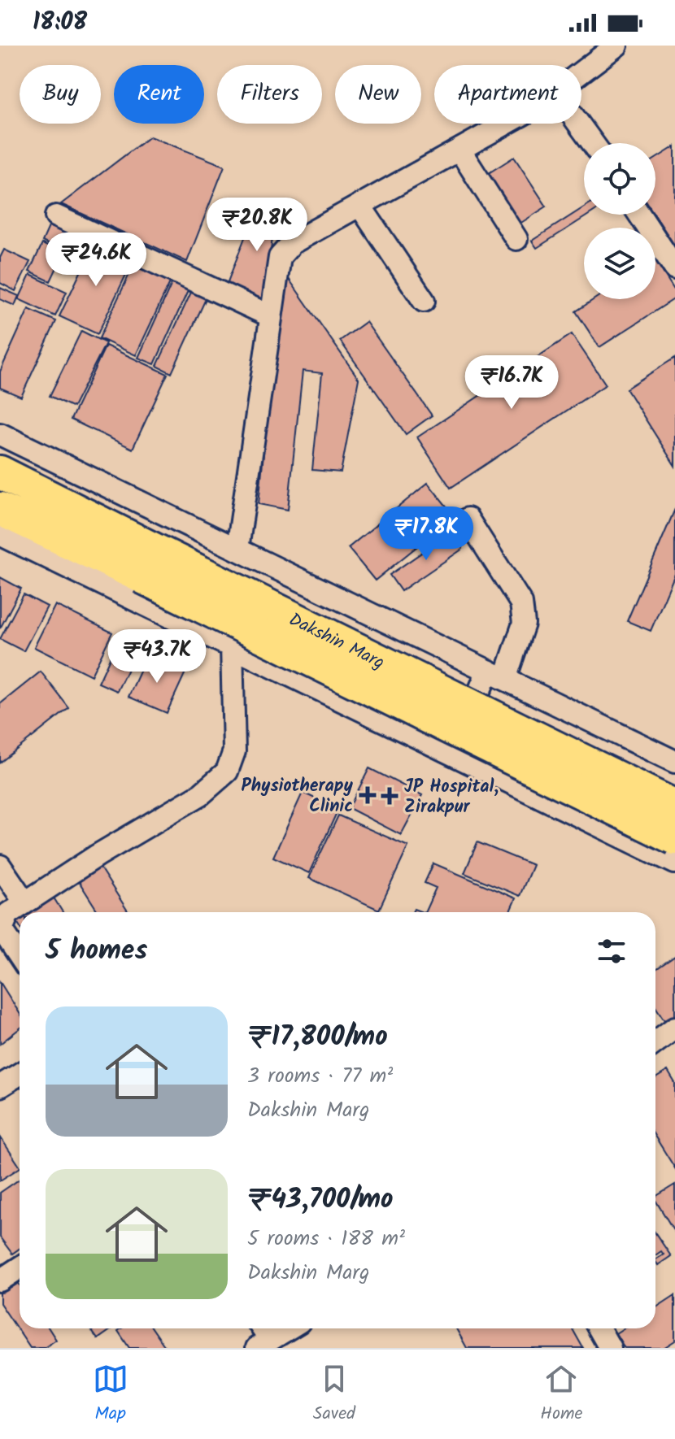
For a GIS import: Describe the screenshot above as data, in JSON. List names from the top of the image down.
{
  "streets": {
    "highway": ["Dakshin Marg"]
  },
  "places": {
    "health": ["Physiotherapy Clinic", "JP Hospital, Zirakpur"]
  },
  "page": {
    "status": "18:08",
    "chip": [
      "Buy",
      "Rent",
      "Filters",
      "New",
      "Apartment"
    ],
    "price": [
      "₹20.8K",
      "₹24.6K",
      "₹16.7K",
      "₹17.8K",
      "₹43.7K"
    ],
    "heading": "5 homes",
    "list": [
      {
        "name": "₹17,800/mo",
        "note": "3 rooms · 77 m² · Dakshin Marg"
      },
      {
        "name": "₹43,700/mo",
        "note": "5 rooms · 188 m² · Dakshin Marg"
      }
    ],
    "tabs": ["Map", "Saved", "Home"]
  }
}
